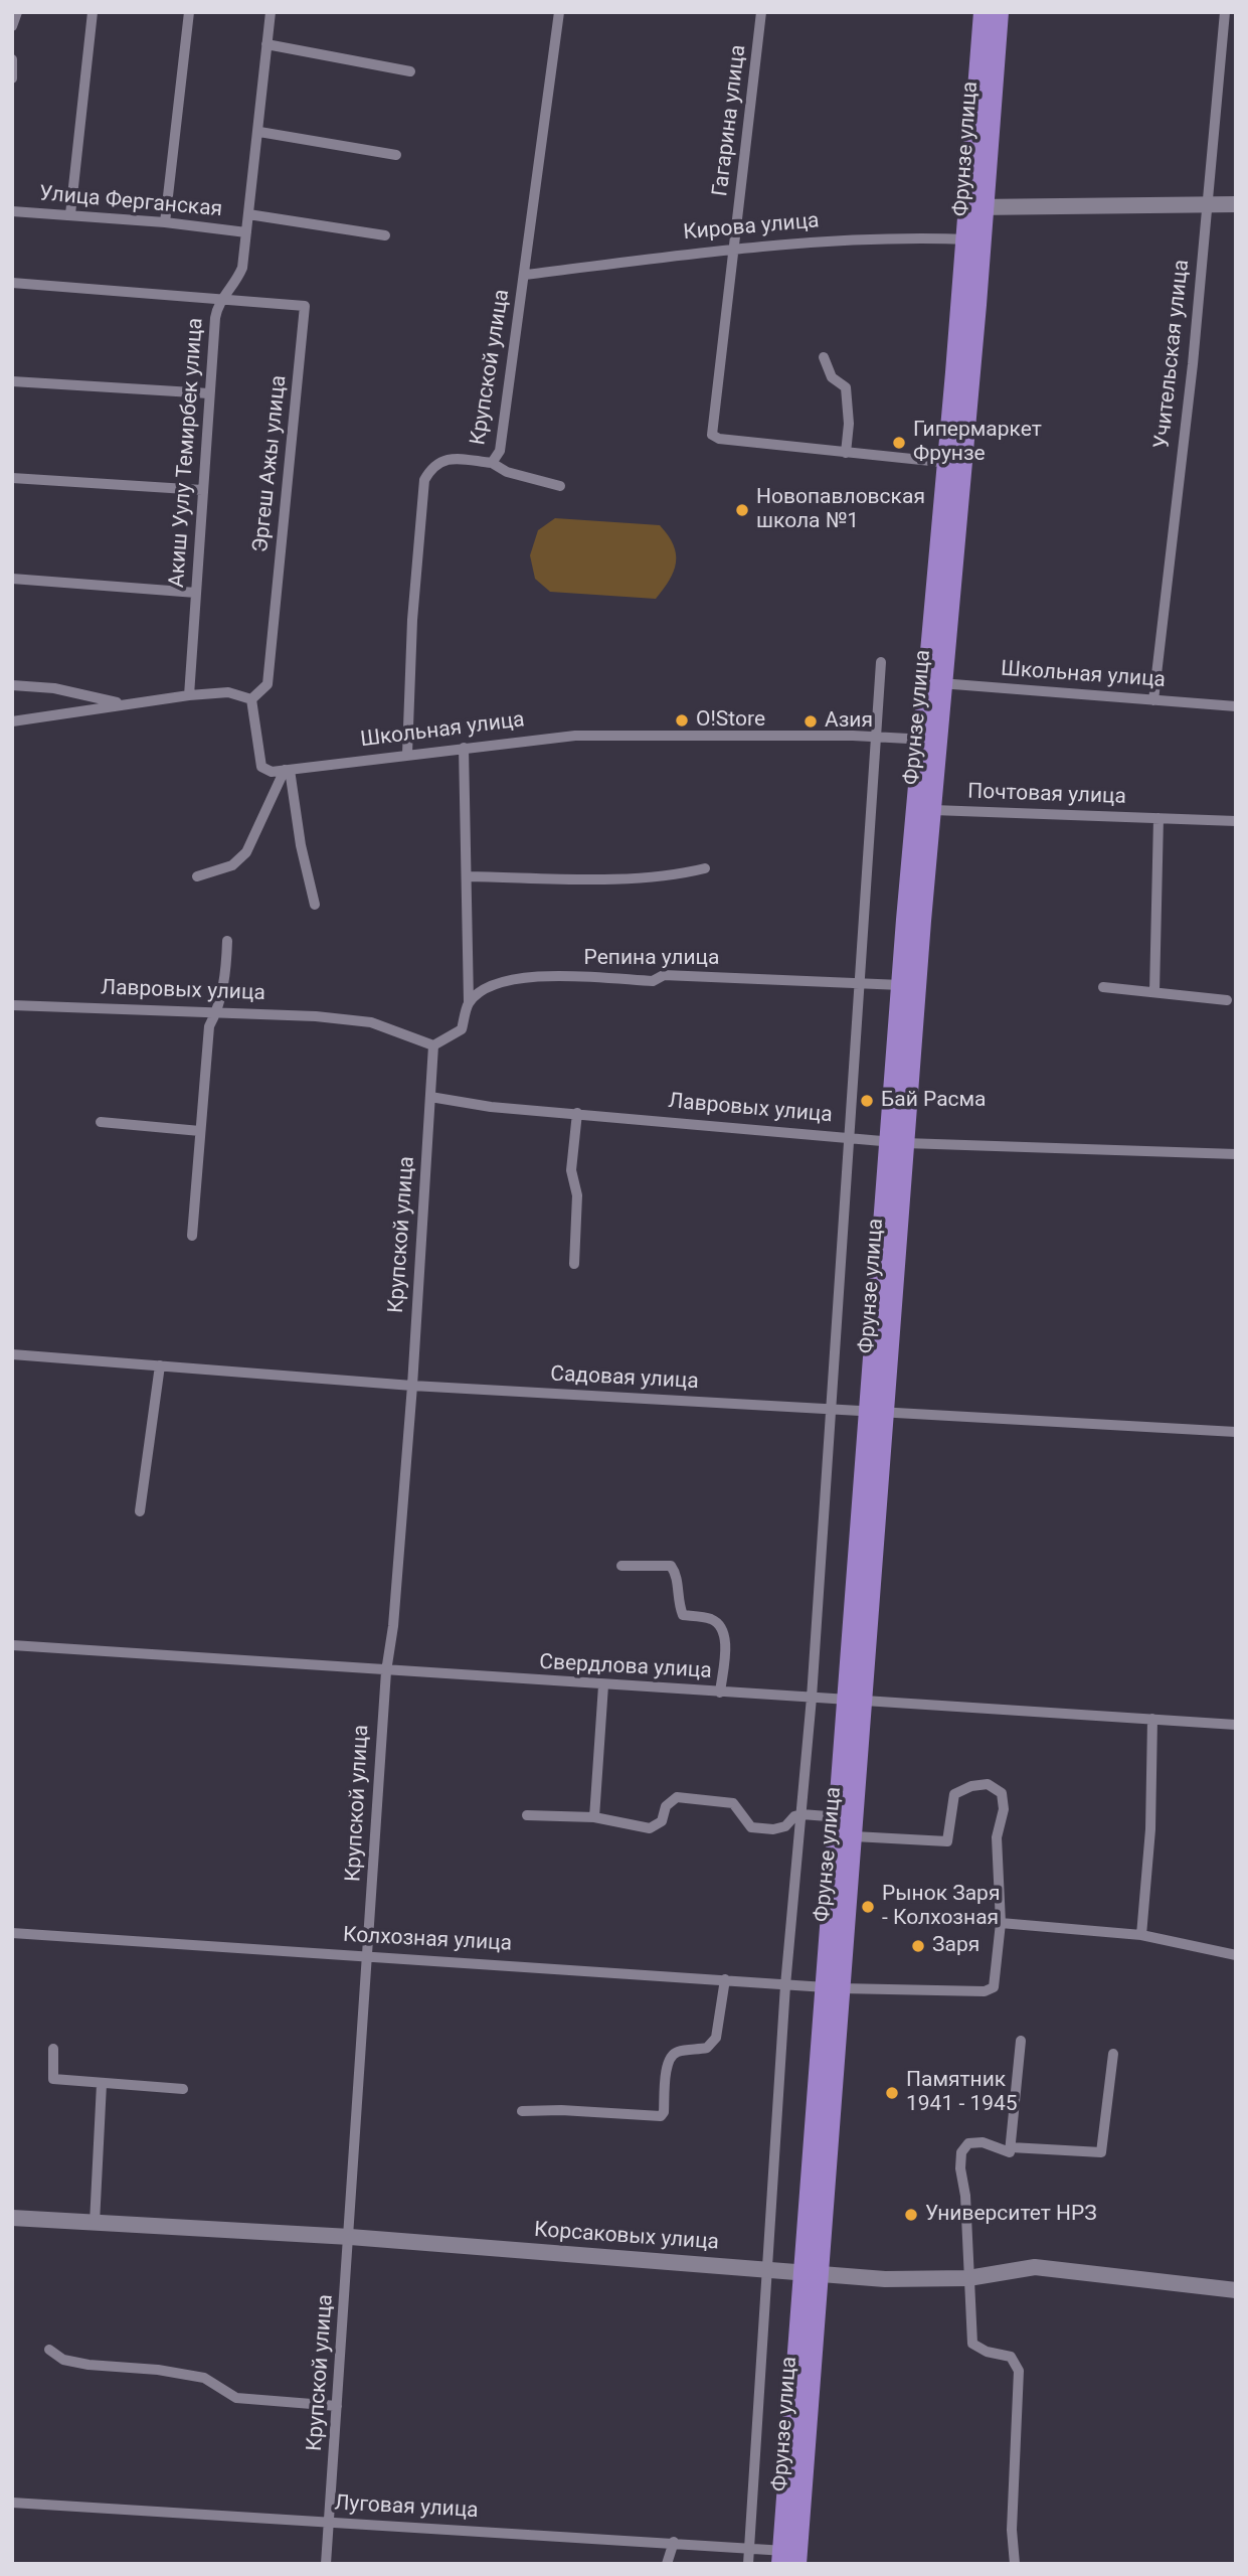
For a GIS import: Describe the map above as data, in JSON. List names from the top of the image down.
{
  "streets": {
    "main road": ["Фрунзе улица"],
    "street": [
      "Гагарина улица",
      "Улица Ферганская",
      "Кирова улица",
      "Учительская улица",
      "Крупской улица",
      "Акиш Уулу Темирбек улица",
      "Эргеш Ажы улица",
      "Школьная улица",
      "Почтовая улица",
      "Репина улица",
      "Лавровых улица",
      "Садовая улица",
      "Свердлова улица",
      "Колхозная улица",
      "Корсаковых улица",
      "Луговая улица"
    ]
  },
  "crossings": [
    ["Гагарина улица", "Кирова улица"],
    ["Фрунзе улица", "Кирова улица"],
    ["Фрунзе улица", "Школьная улица"],
    ["Фрунзе улица", "Почтовая улица"],
    ["Фрунзе улица", "Репина улица"],
    ["Фрунзе улица", "Лавровых улица"],
    ["Фрунзе улица", "Садовая улица"],
    ["Фрунзе улица", "Свердлова улица"],
    ["Фрунзе улица", "Колхозная улица"],
    ["Фрунзе улица", "Корсаковых улица"],
    ["Фрунзе улица", "Луговая улица"],
    ["Улица Ферганская", "Акиш Уулу Темирбек улица"],
    ["Кирова улица", "Крупской улица"],
    ["Учительская улица", "Школьная улица"],
    ["Крупской улица", "Школьная улица"],
    ["Крупской улица", "Лавровых улица"],
    ["Крупской улица", "Садовая улица"],
    ["Крупской улица", "Свердлова улица"],
    ["Крупской улица", "Колхозная улица"],
    ["Крупской улица", "Корсаковых улица"],
    ["Крупской улица", "Луговая улица"],
    ["Акиш Уулу Темирбек улица", "Эргеш Ажы улица"]
  ],
  "places": [
    "Гипермаркет Фрунзе",
    "Новопавловская школа №1",
    "O!Store",
    "Азия",
    "Бай Расма",
    "Рынок Заря - Колхозная",
    "Заря",
    "Памятник 1941 - 1945",
    "Университет НРЗ"
  ]
}
